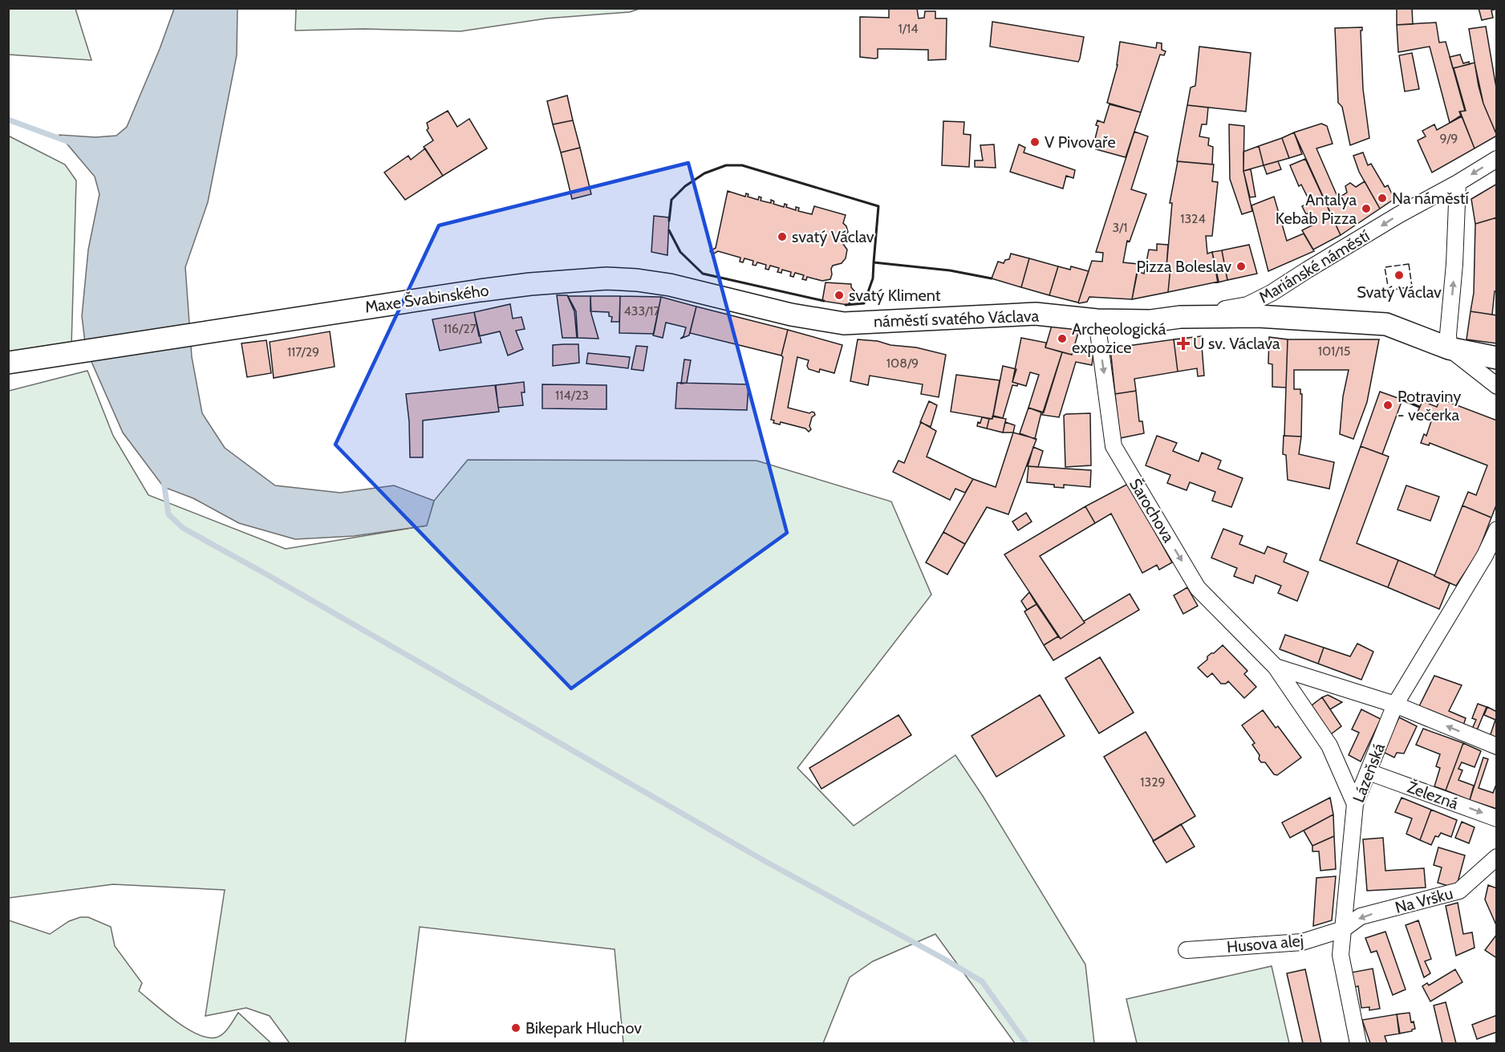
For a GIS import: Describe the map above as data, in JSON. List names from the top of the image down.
{
  "streets": {
    "main road": ["Mariánské náměstí", "Maxe Švabinského", "náměstí svatého Václava"],
    "street": [
      "Šarochova",
      "Lázeňská",
      "Železná",
      "Na Vršku",
      "Husova alej"
    ]
  },
  "crossings": [
    ["Maxe Švabinského", "náměstí svatého Václava"],
    ["náměstí svatého Václava", "Šarochova"],
    ["Šarochova", "Lázeňská"],
    ["Lázeňská", "Železná"],
    ["Lázeňská", "Na Vršku"],
    ["Lázeňská", "Husova alej"],
    ["Na Vršku", "Husova alej"]
  ],
  "one_way": ["Mariánské náměstí", "Železná", "Na Vršku"],
  "places": {
    "other": [
      "V Pivovaře",
      "Na náměstí",
      "Antalya Kebab Pizza",
      "svatý Václav",
      "Pizza Boleslav",
      "Svatý Václav",
      "svatý Kliment",
      "Archeologická expozice",
      "Potraviny - večerka",
      "Bikepark Hluchov"
    ],
    "health": ["U sv. Václava"]
  },
  "house_numbers": [
    "1/14",
    "9/9",
    "1324",
    "3/1",
    "433/17",
    "116/27",
    "101/15",
    "117/29",
    "108/9",
    "114/23",
    "1329"
  ]
}
